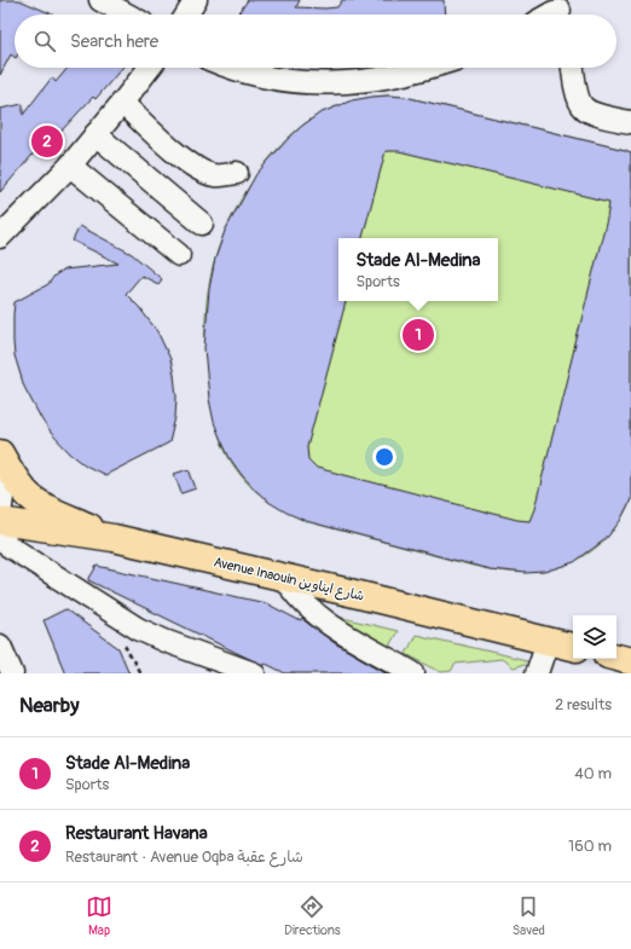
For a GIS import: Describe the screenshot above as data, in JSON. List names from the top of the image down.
{
  "streets": {
    "main road": ["Avenue Inaouin شارع ايناوين"]
  },
  "page": {
    "search": "Search here",
    "pins": ["2", "1"],
    "popup": ["Stade Al-Medina", "Sports"],
    "heading": ["Nearby", "2 results"],
    "list": [
      {
        "mark": "1",
        "name": "Stade Al-Medina",
        "note": "Sports",
        "value": "40 m"
      },
      {
        "mark": "2",
        "name": "Restaurant Havana",
        "note": "Restaurant · Avenue Oqba شارع عقبة",
        "value": "160 m"
      }
    ],
    "nav": ["Map", "Directions", "Saved"]
  }
}
